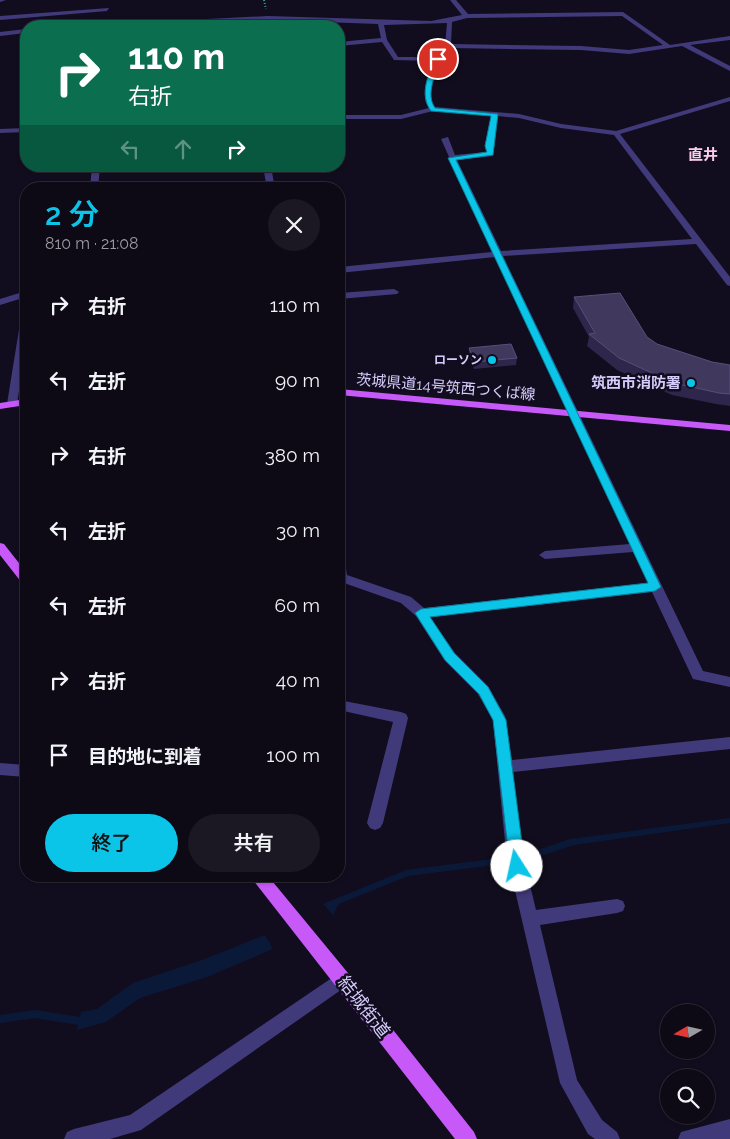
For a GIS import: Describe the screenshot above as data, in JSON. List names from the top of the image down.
{
  "streets": {
    "main road": ["茨城県道14号筑西つくば線", "結城街道"]
  },
  "districts": ["直井"],
  "places": ["ローソン", "筑西市消防署"],
  "north": "left",
  "page": {
    "turn": ["110 m", "右折"],
    "heading": ["2 分", "810 m · 21:08"],
    "list": [
      {
        "name": "右折",
        "value": "110 m"
      },
      {
        "name": "左折",
        "value": "90 m"
      },
      {
        "name": "右折",
        "value": "380 m"
      },
      {
        "name": "左折",
        "value": "30 m"
      },
      {
        "name": "左折",
        "value": "60 m"
      },
      {
        "name": "右折",
        "value": "40 m"
      },
      {
        "name": "目的地に到着",
        "value": "100 m"
      }
    ],
    "buttons": ["終了", "共有"]
  }
}
